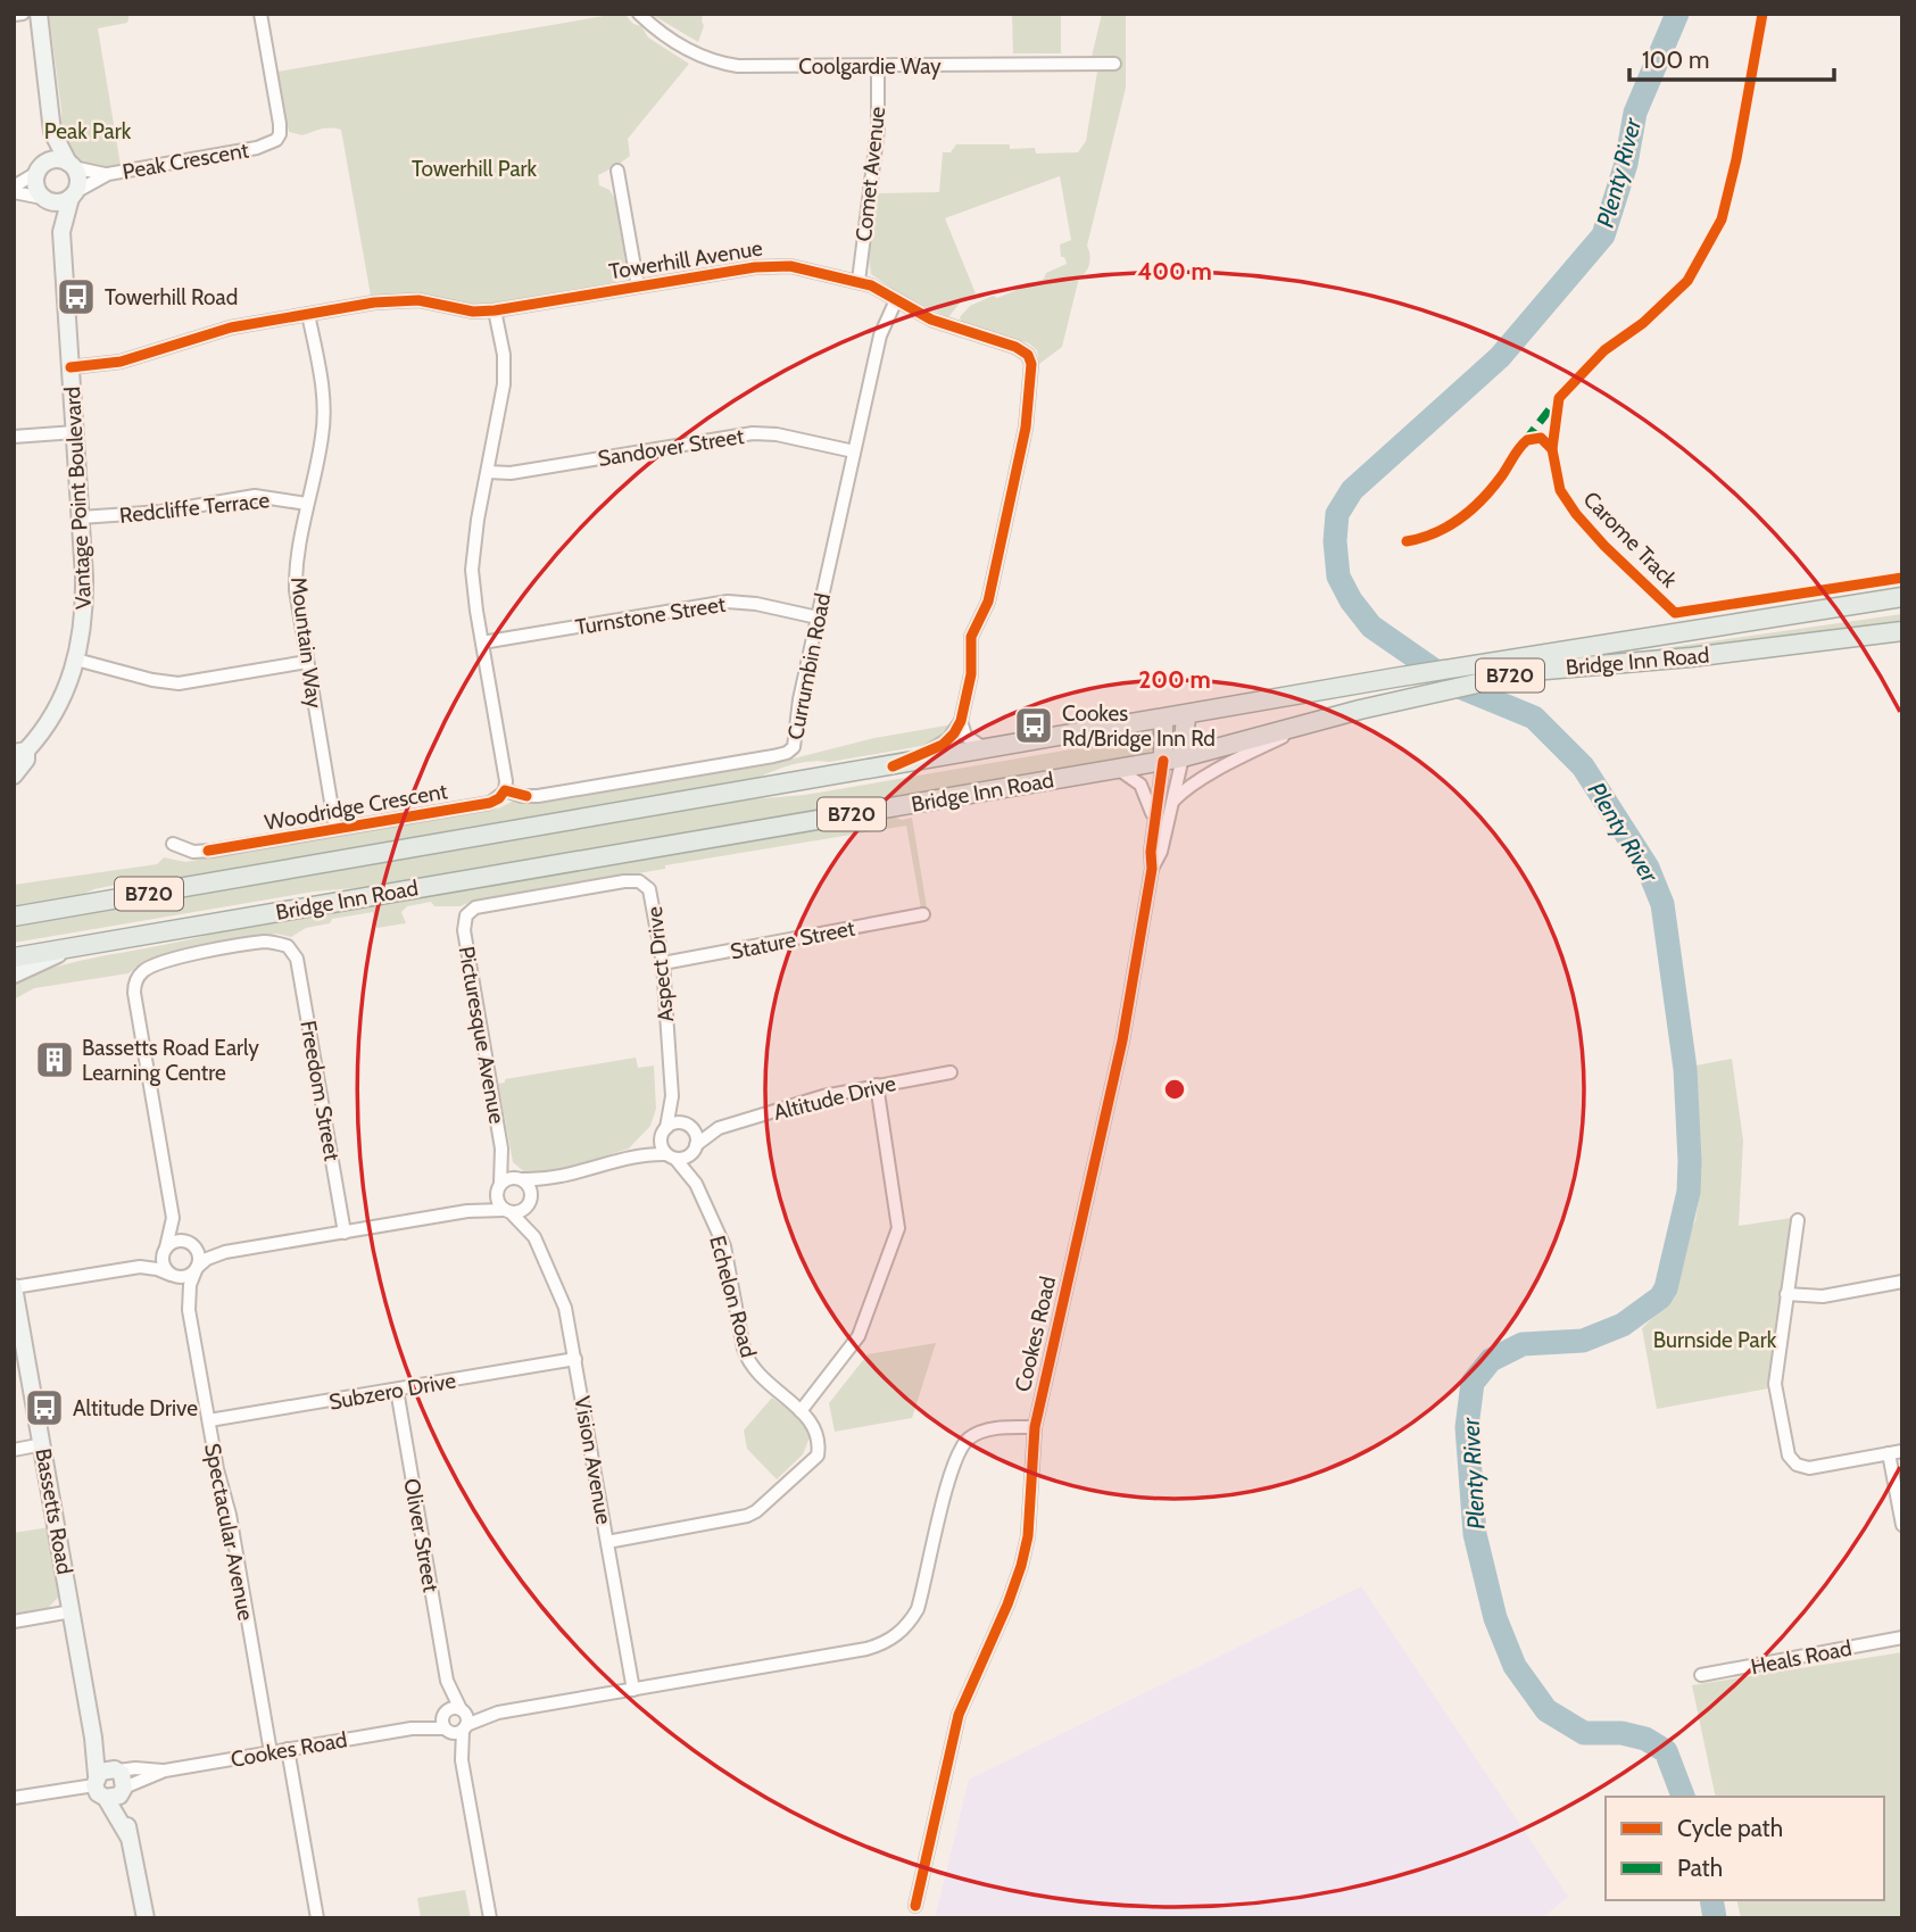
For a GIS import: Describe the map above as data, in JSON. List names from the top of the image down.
{
  "streets": {
    "main road": ["Bridge Inn Road", "B720", "Cookes Road"],
    "street": [
      "Coolgardie Way",
      "Peak Crescent",
      "Comet Avenue",
      "Towerhill Avenue",
      "Sandover Street",
      "Vantage Point Boulevard",
      "Redcliffe Terrace",
      "Turnstone Street",
      "Mountain Way",
      "Currumbin Road",
      "Woodridge Crescent",
      "Stature Street",
      "Aspect Drive",
      "Picturesque Avenue",
      "Freedom Street",
      "Altitude Drive",
      "Echelon Road",
      "Subzero Drive",
      "Vision Avenue",
      "Bassetts Road",
      "Spectacular Avenue",
      "Oliver Street",
      "Heals Road"
    ],
    "cycle path": ["Carome Track"]
  },
  "crossings": [
    ["Coolgardie Way", "Comet Avenue"],
    ["Peak Crescent", "Vantage Point Boulevard"],
    ["Comet Avenue", "Towerhill Avenue"],
    ["Towerhill Avenue", "Vantage Point Boulevard"],
    ["Towerhill Avenue", "Mountain Way"],
    ["Towerhill Avenue", "Currumbin Road"],
    ["Sandover Street", "Currumbin Road"],
    ["Vantage Point Boulevard", "Redcliffe Terrace"],
    ["Redcliffe Terrace", "Mountain Way"],
    ["Turnstone Street", "Currumbin Road"],
    ["Mountain Way", "Woodridge Crescent"],
    ["Bridge Inn Road", "Cookes Road"],
    ["Currumbin Road", "Woodridge Crescent"],
    ["Stature Street", "Aspect Drive"],
    ["Aspect Drive", "Picturesque Avenue"],
    ["Aspect Drive", "Altitude Drive"],
    ["Aspect Drive", "Echelon Road"],
    ["Picturesque Avenue", "Vision Avenue"],
    ["Altitude Drive", "Echelon Road"],
    ["Echelon Road", "Vision Avenue"],
    ["Cookes Road", "Vision Avenue"],
    ["Cookes Road", "Bassetts Road"],
    ["Cookes Road", "Spectacular Avenue"],
    ["Cookes Road", "Oliver Street"],
    ["Subzero Drive", "Vision Avenue"],
    ["Subzero Drive", "Spectacular Avenue"],
    ["Subzero Drive", "Oliver Street"]
  ],
  "water": ["Plenty River"],
  "parks": ["Peak Park", "Towerhill Park", "Burnside Park"],
  "places": {
    "bus stop": ["Towerhill Road", "Cookes Rd/Bridge Inn Rd", "Altitude Drive"],
    "building": ["Bassetts Road Early Learning Centre"]
  },
  "legend": ["Cycle path", "Path"],
  "scale_bar": "100 m",
  "rings": ["400 m", "200 m"]
}
